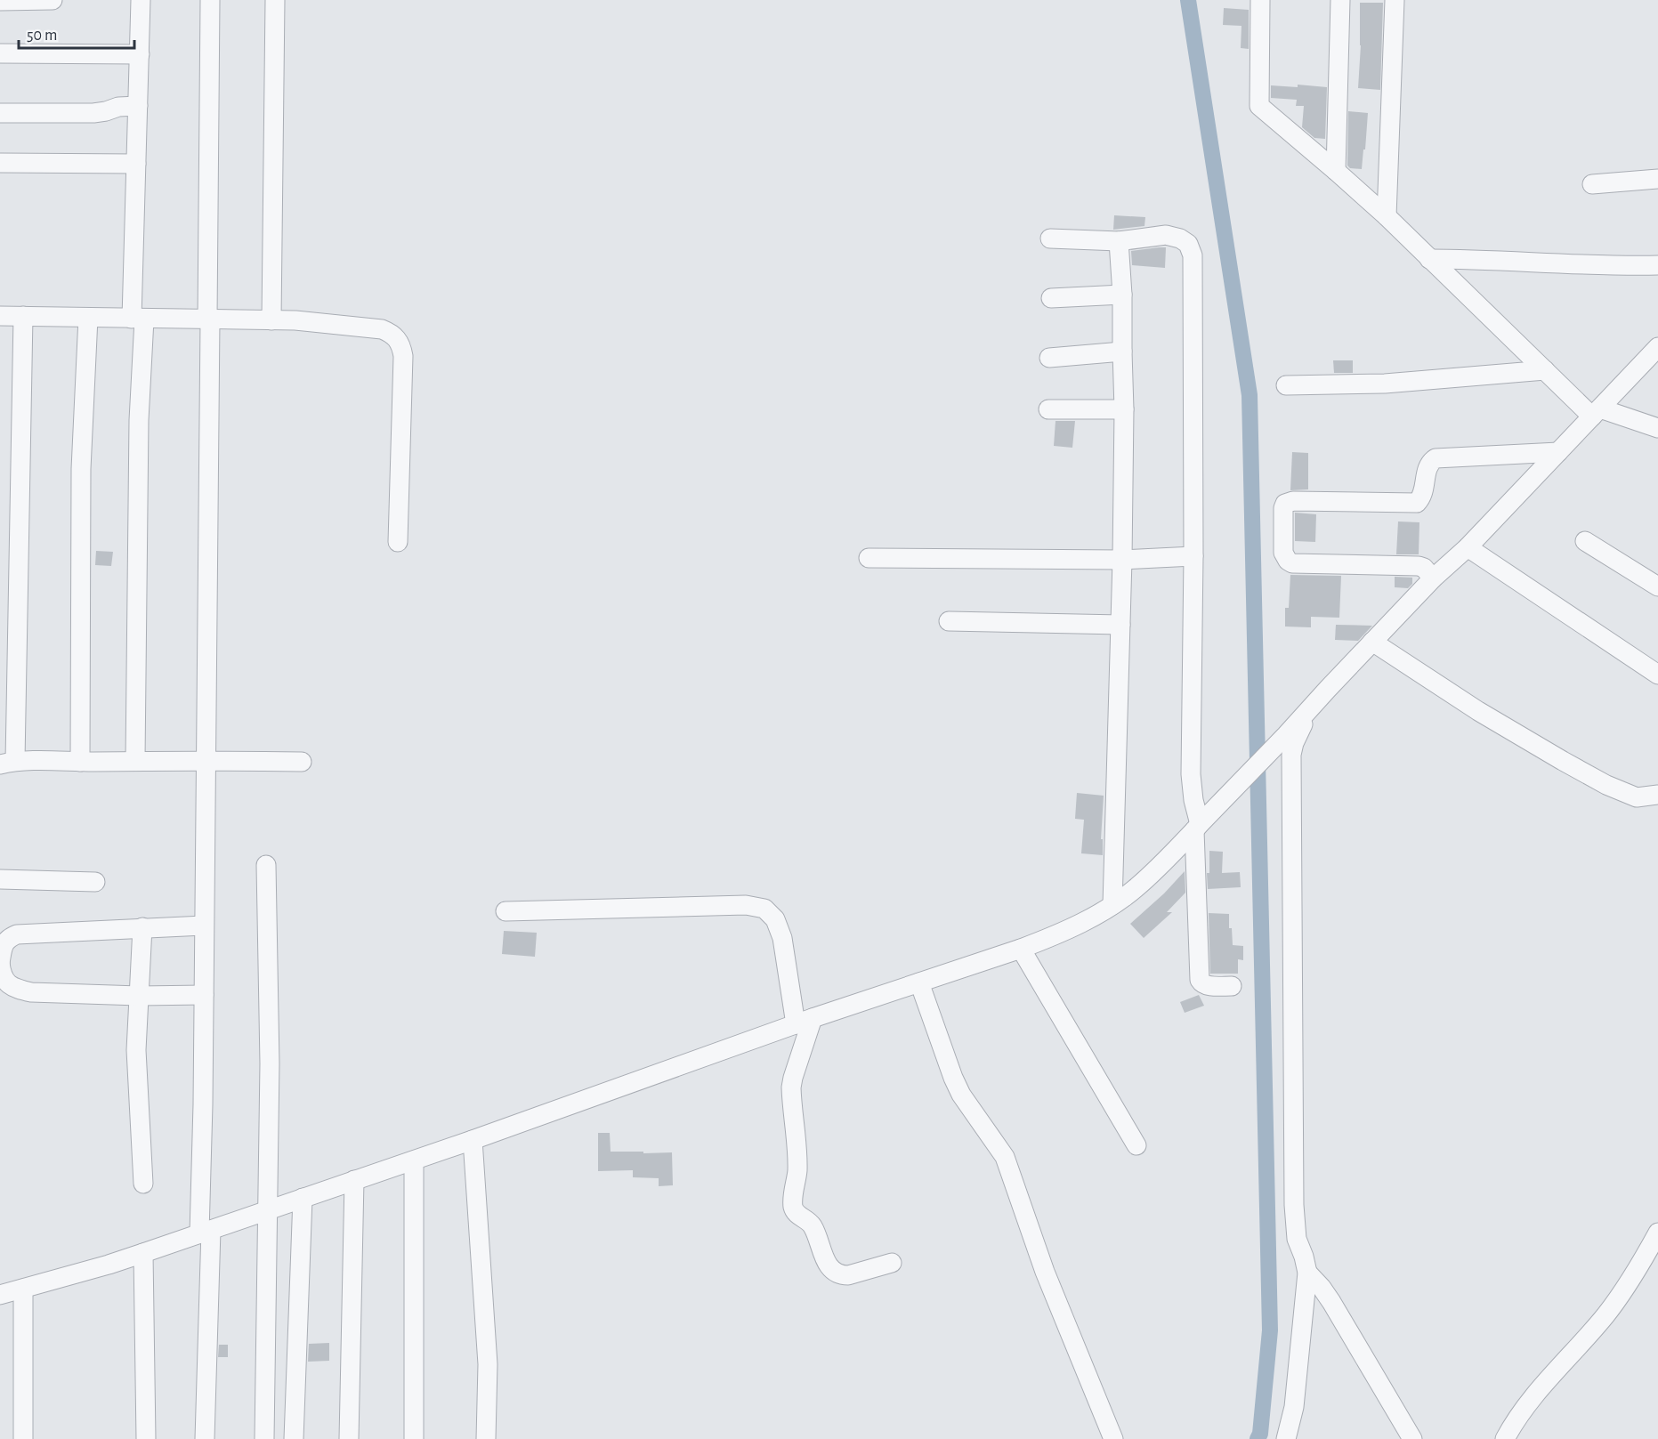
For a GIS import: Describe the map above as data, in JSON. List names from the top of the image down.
{
  "scale_bar": "50 m"
}
